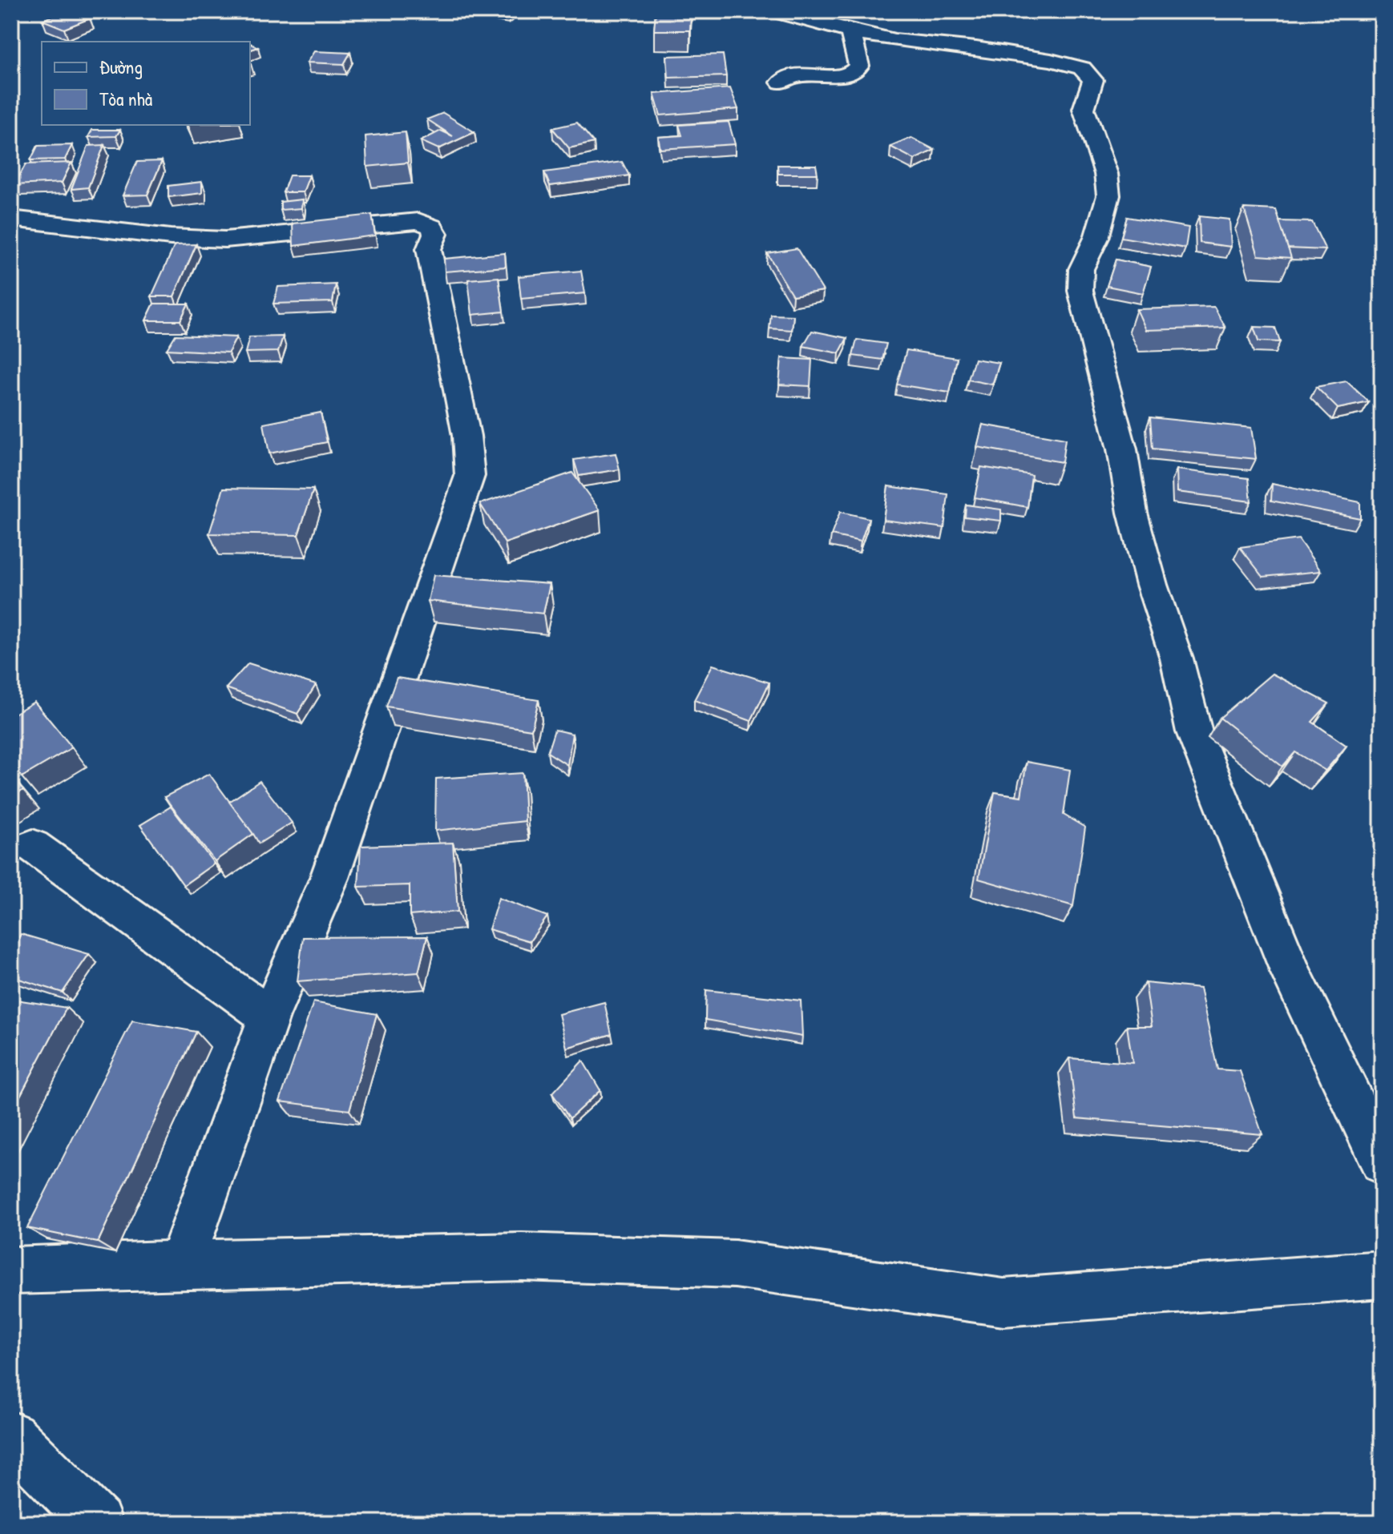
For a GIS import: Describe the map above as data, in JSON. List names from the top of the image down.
{
  "legend": ["Đường", "Tòa nhà"]
}
